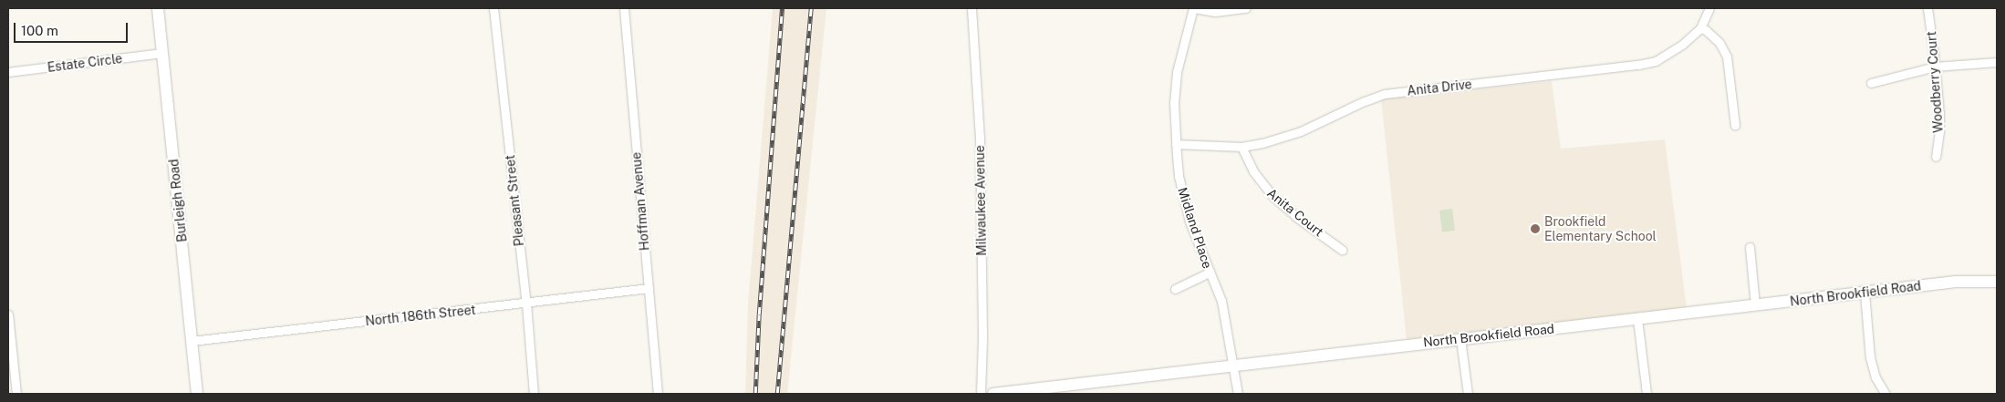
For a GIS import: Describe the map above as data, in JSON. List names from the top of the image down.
{
  "streets": {
    "street": [
      "Estate Circle",
      "Woodberry Court",
      "Anita Drive",
      "Burleigh Road",
      "Pleasant Street",
      "Milwaukee Avenue",
      "Hoffman Avenue",
      "Anita Court",
      "Midland Place",
      "North Brookfield Road",
      "North 186th Street"
    ]
  },
  "crossings": [
    ["Estate Circle", "Burleigh Road"],
    ["Anita Drive", "Anita Court"],
    ["Anita Drive", "Midland Place"],
    ["Burleigh Road", "North 186th Street"],
    ["Pleasant Street", "North 186th Street"],
    ["Hoffman Avenue", "North 186th Street"],
    ["Midland Place", "North Brookfield Road"]
  ],
  "places": ["Brookfield Elementary School"],
  "scale_bar": "100 m"
}
